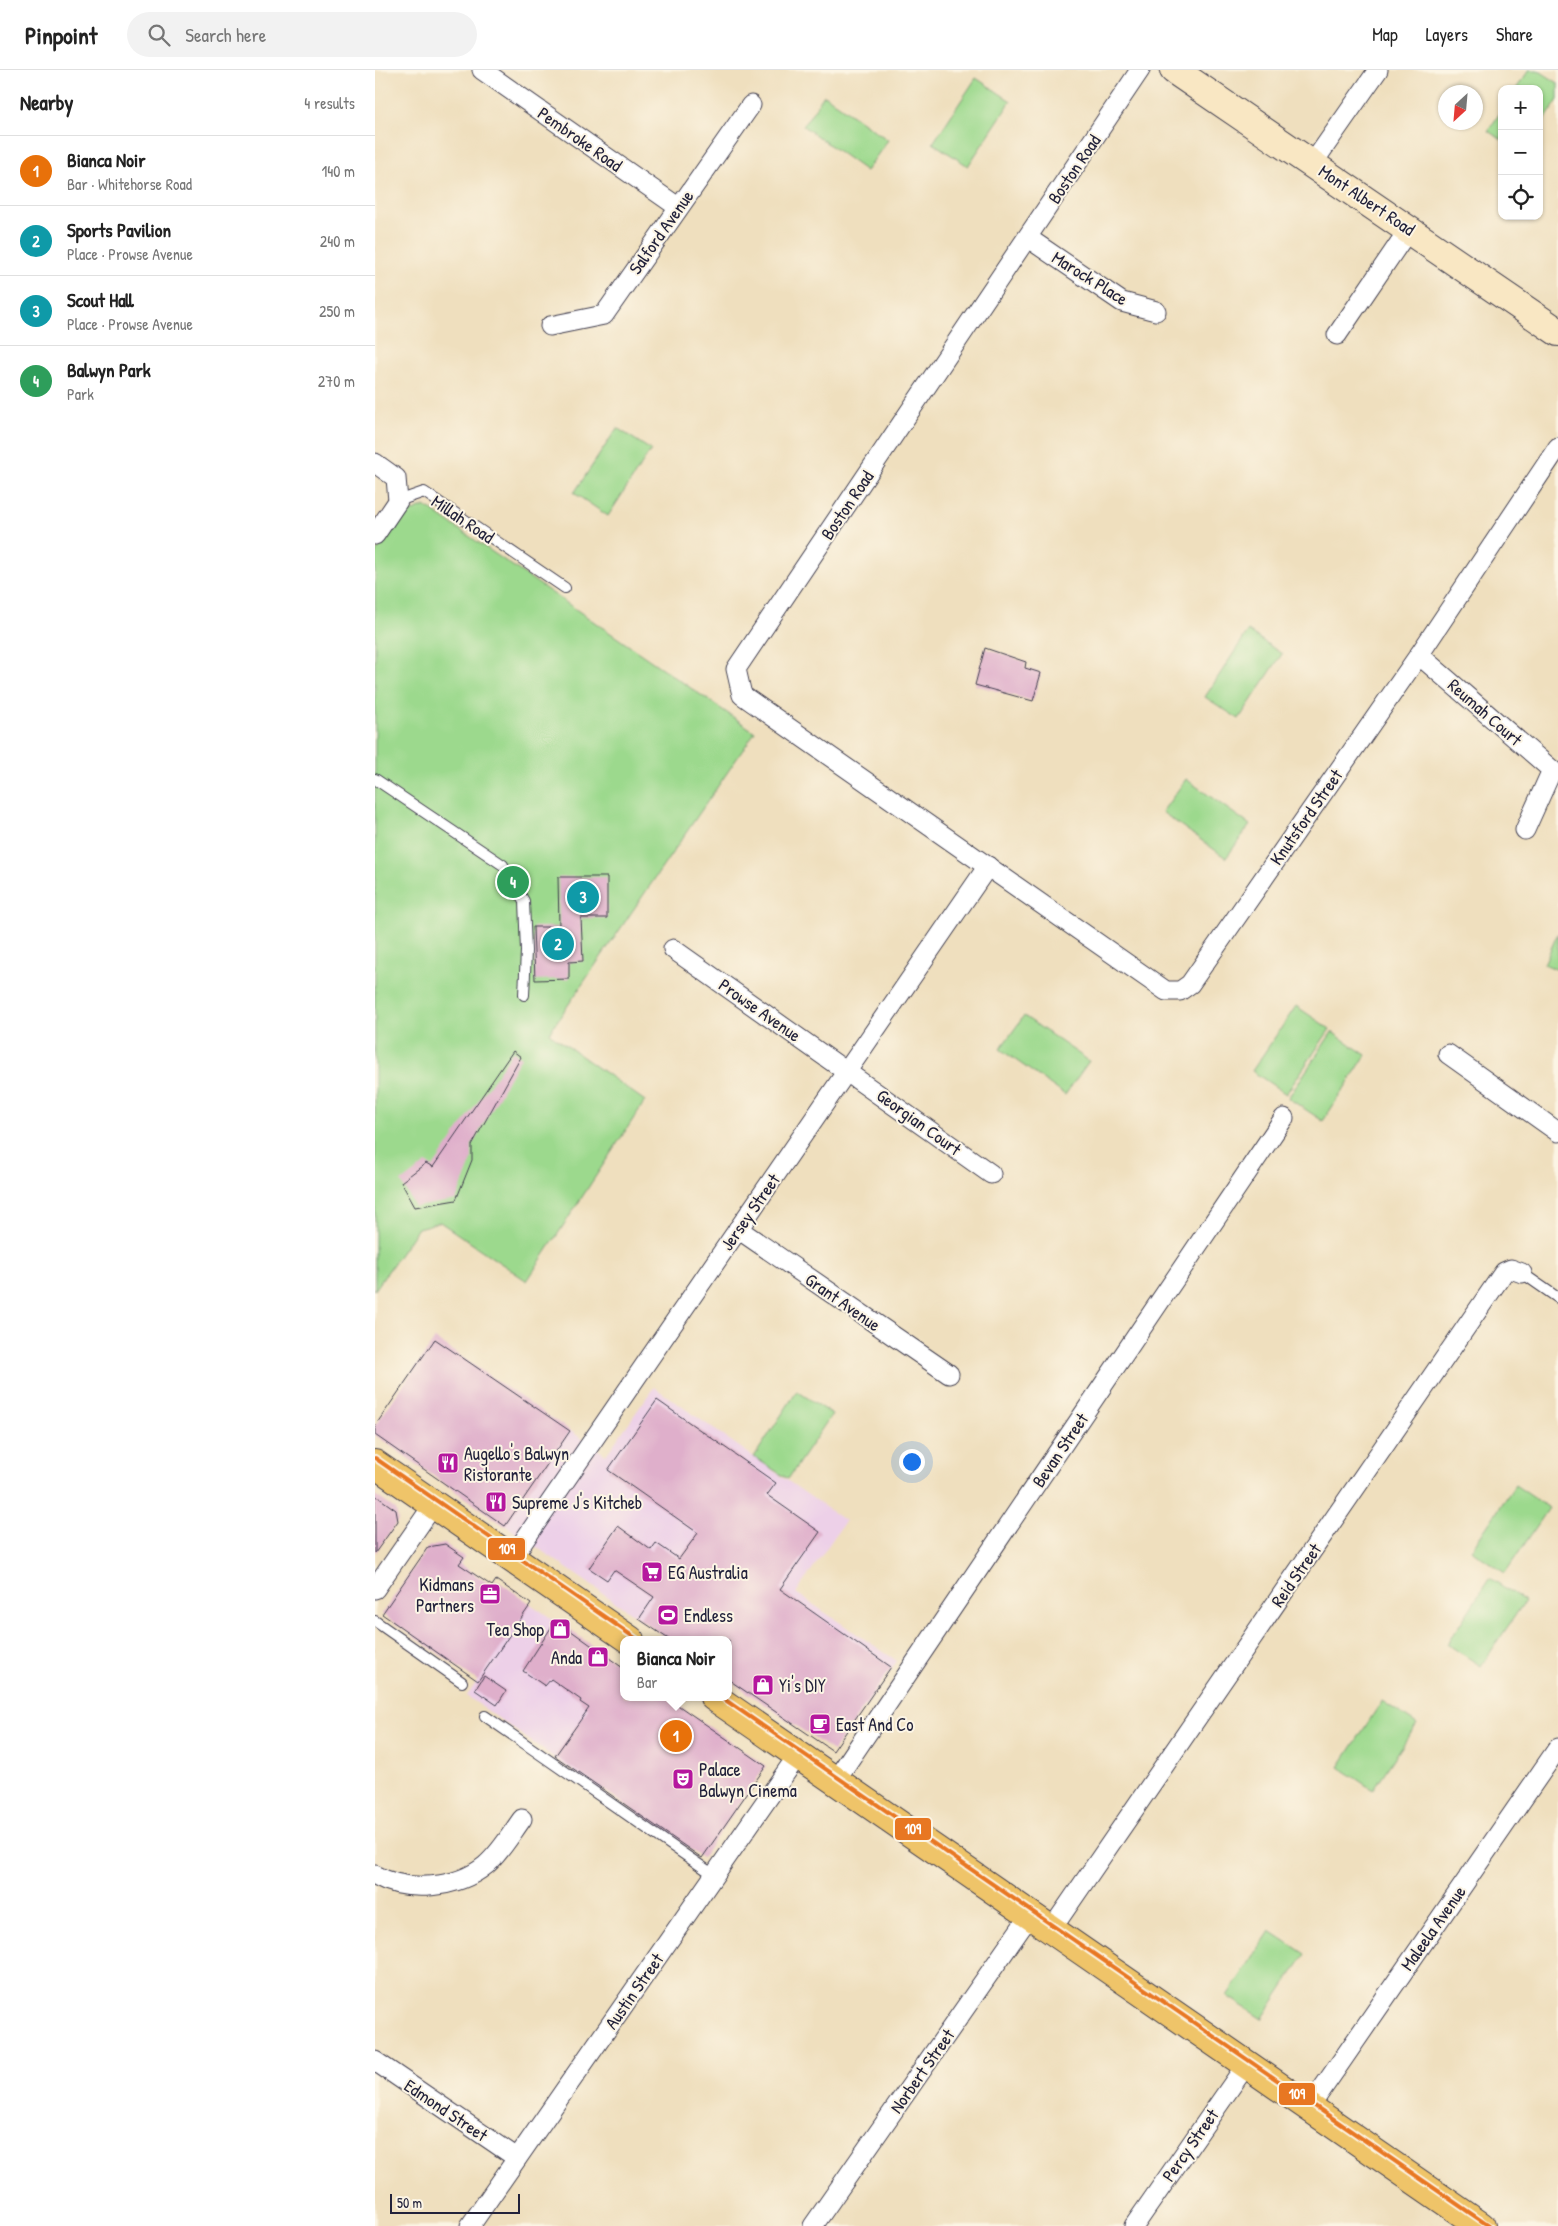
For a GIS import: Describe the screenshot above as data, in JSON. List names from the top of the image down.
{
  "streets": {
    "main road": ["Mont Albert Road"],
    "street": [
      "Pembroke Road",
      "Boston Road",
      "Salford Avenue",
      "Marock Place",
      "Reumah Court",
      "Knutsford Street",
      "Prowse Avenue",
      "Georgian Court",
      "Jersey Street",
      "Grant Avenue",
      "Bevan Street",
      "Reid Street",
      "Maleela Avenue",
      "Austin Street",
      "Norbert Street",
      "Edmond Street",
      "Percy Street"
    ],
    "lane": ["Millah Road"]
  },
  "crossings": [
    ["Pembroke Road", "Salford Avenue"],
    ["Boston Road", "Marock Place"],
    ["Boston Road", "Knutsford Street"],
    ["Boston Road", "Jersey Street"],
    ["Reumah Court", "Knutsford Street"],
    ["Knutsford Street", "Jersey Street"],
    ["Prowse Avenue", "Georgian Court"],
    ["Prowse Avenue", "Jersey Street"],
    ["Georgian Court", "Jersey Street"],
    ["Jersey Street", "Grant Avenue"],
    ["Reid Street", "Norbert Street"],
    ["Austin Street", "Edmond Street"]
  ],
  "places": {
    "restaurant": ["Augello's Balwyn Ristorante", "Supreme J's Kitcheb"],
    "supermarket": ["EG Australia"],
    "office": ["Kidmans Partners"],
    "sports": ["Endless"],
    "shop": ["Tea Shop", "Anda", "Yi's DIY"],
    "cafe": ["East And Co"],
    "theatre": ["Palace Balwyn Cinema"]
  },
  "lines": ["transit line 109"],
  "scale_bar": "50 m",
  "north": "bottom left",
  "page": {
    "header": "Pinpoint",
    "search": "Search here",
    "nav": ["Map", "Layers", "Share"],
    "heading": ["Nearby", "4 results"],
    "map_buttons": ["+", "−"],
    "list": [
      {
        "mark": "1",
        "name": "Bianca Noir",
        "note": "Bar · Whitehorse Road",
        "value": "140 m"
      },
      {
        "mark": "2",
        "name": "Sports Pavilion",
        "note": "Place · Prowse Avenue",
        "value": "240 m"
      },
      {
        "mark": "3",
        "name": "Scout Hall",
        "note": "Place · Prowse Avenue",
        "value": "250 m"
      },
      {
        "mark": "4",
        "name": "Balwyn Park",
        "note": "Park",
        "value": "270 m"
      }
    ],
    "pins": [
      "4",
      "3",
      "2",
      "1"
    ],
    "popup": ["Bianca Noir", "Bar"],
    "scale": "50 m"
  }
}
